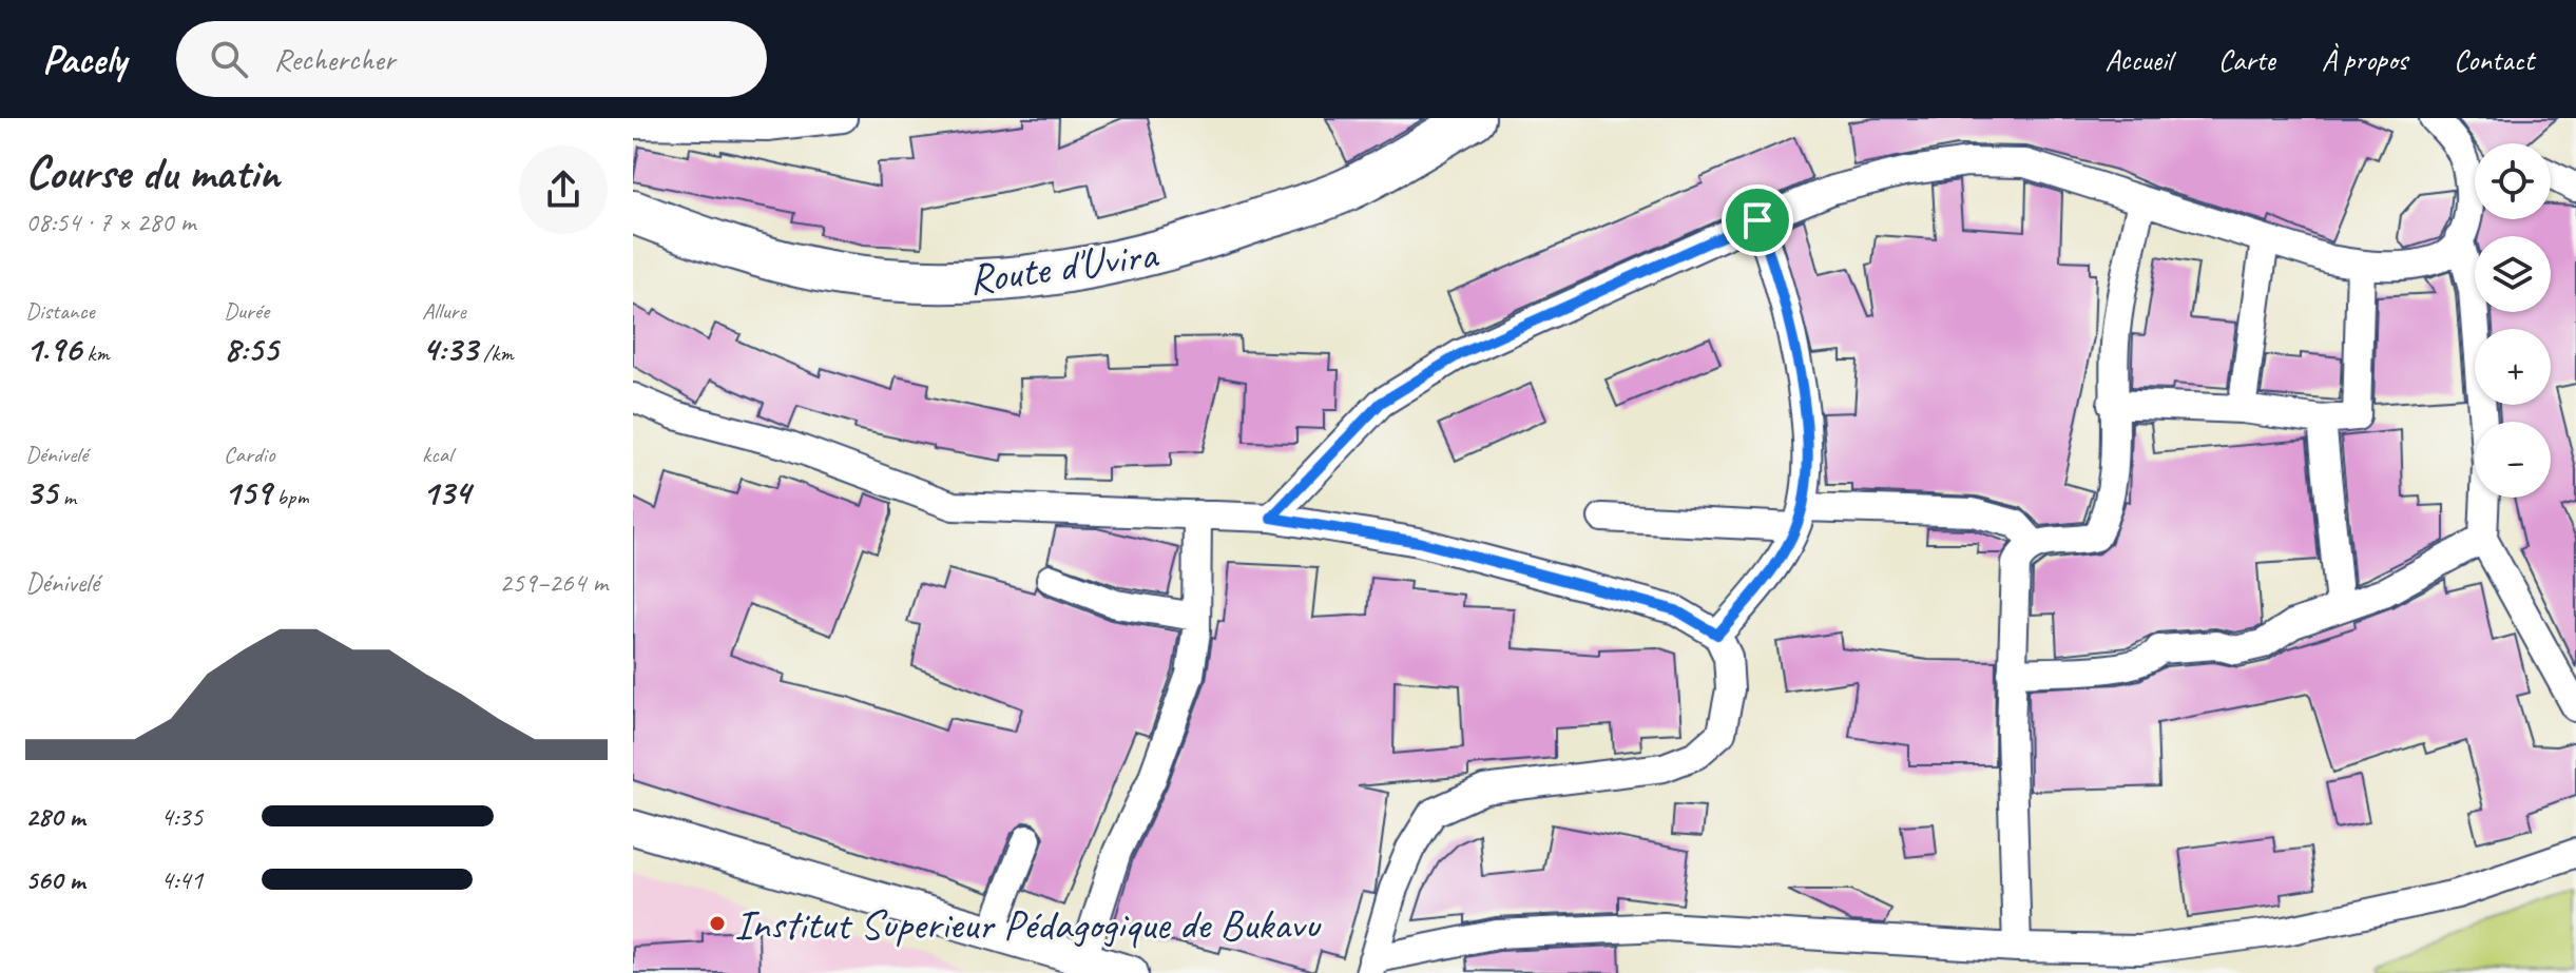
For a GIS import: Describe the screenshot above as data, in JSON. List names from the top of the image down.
{
  "streets": {
    "main road": ["Route d'Uvira"]
  },
  "places": ["Institut Superieur Pédagogique de Bukavu"],
  "page": {
    "header": "Pacely",
    "search": "Rechercher",
    "nav": [
      "Accueil",
      "Carte",
      "À propos",
      "Contact"
    ],
    "heading": ["Course du matin", "08:54 · 7 × 280 m"],
    "map_buttons": ["+", "−"],
    "stats": [
      ["Distance", "1.96 km"],
      ["Durée", "8:55"],
      ["Allure", "4:33 /km"],
      ["Dénivelé", "35 m"],
      ["Cardio", "159 bpm"],
      ["kcal", "134"]
    ],
    "chart": ["Dénivelé", "259–264 m"],
    "list": [
      {
        "name": "280 m",
        "note": "4:35"
      },
      {
        "name": "560 m",
        "note": "4:41"
      }
    ]
  }
}
